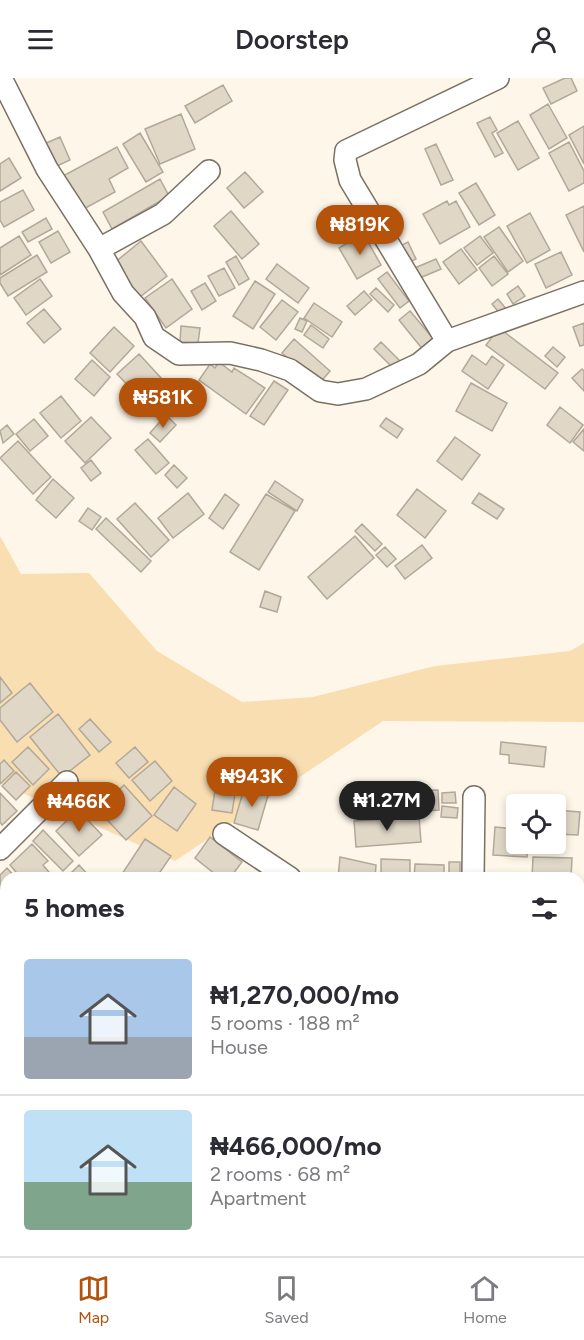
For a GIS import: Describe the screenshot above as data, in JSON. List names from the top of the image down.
{
  "page": {
    "header": "Doorstep",
    "price": [
      "₦819K",
      "₦581K",
      "₦943K",
      "₦1.27M",
      "₦466K"
    ],
    "heading": "5 homes",
    "list": [
      {
        "name": "₦1,270,000/mo",
        "note": "5 rooms · 188 m² · House"
      },
      {
        "name": "₦466,000/mo",
        "note": "2 rooms · 68 m² · Apartment"
      }
    ],
    "tabs": ["Map", "Saved", "Home"]
  }
}
